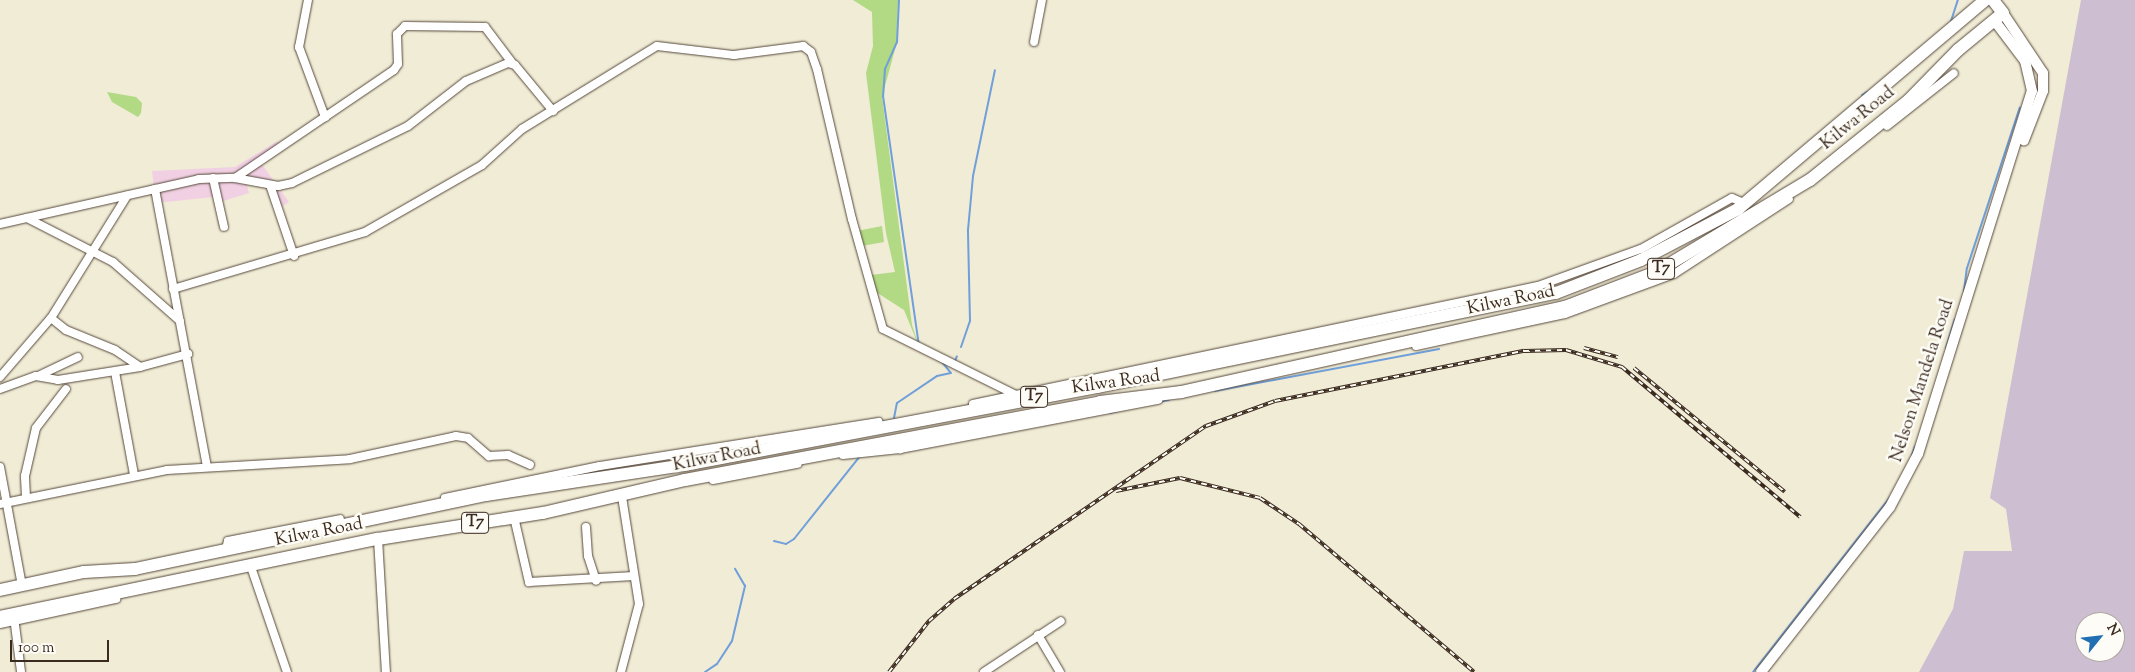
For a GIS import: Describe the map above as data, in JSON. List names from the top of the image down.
{
  "streets": {
    "highway": ["Kilwa Road", "T7"],
    "main road": ["Nelson Mandela Road"]
  },
  "crossings": [
    ["Kilwa Road", "T7"],
    ["Kilwa Road", "Nelson Mandela Road"],
    ["T7", "Nelson Mandela Road"]
  ],
  "scale_bar": "100 m",
  "north": "top right"
}
